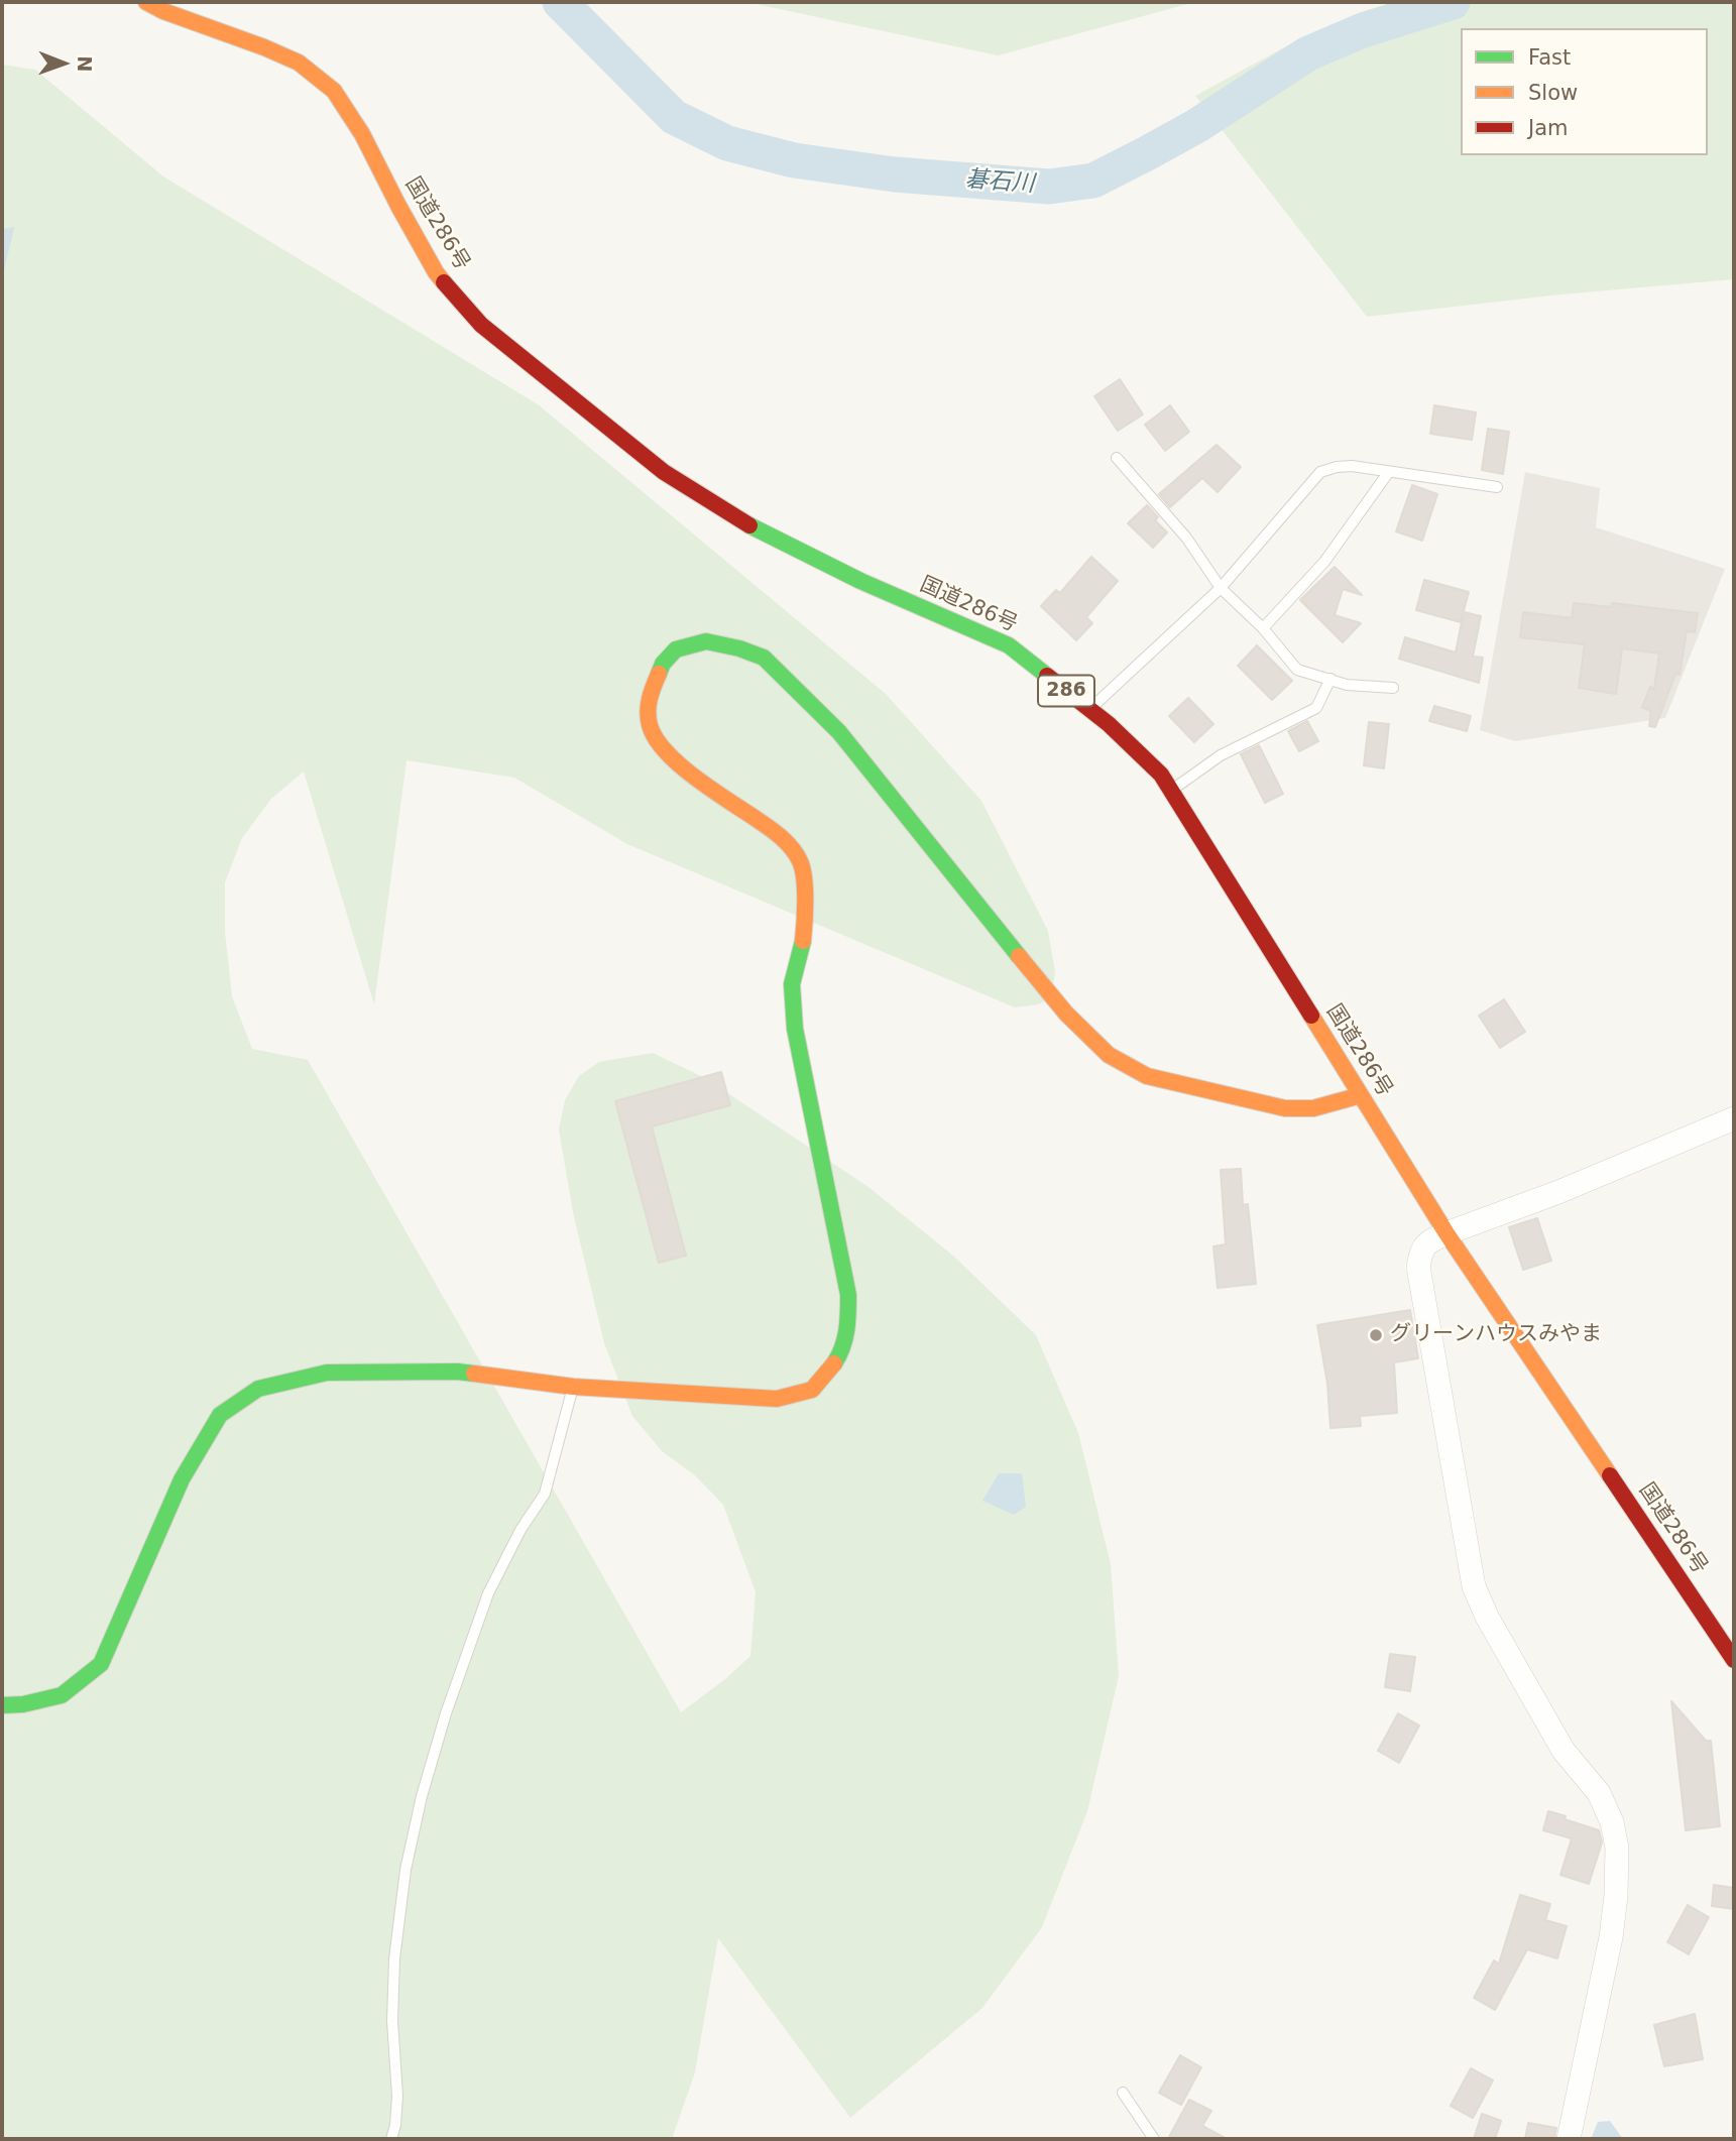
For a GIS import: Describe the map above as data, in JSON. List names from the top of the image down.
{
  "streets": {
    "main road": ["国道286号", "286"]
  },
  "water": ["碁石川"],
  "places": ["グリーンハウスみやま"],
  "legend": ["Fast", "Slow", "Jam"],
  "north": "right"
}
